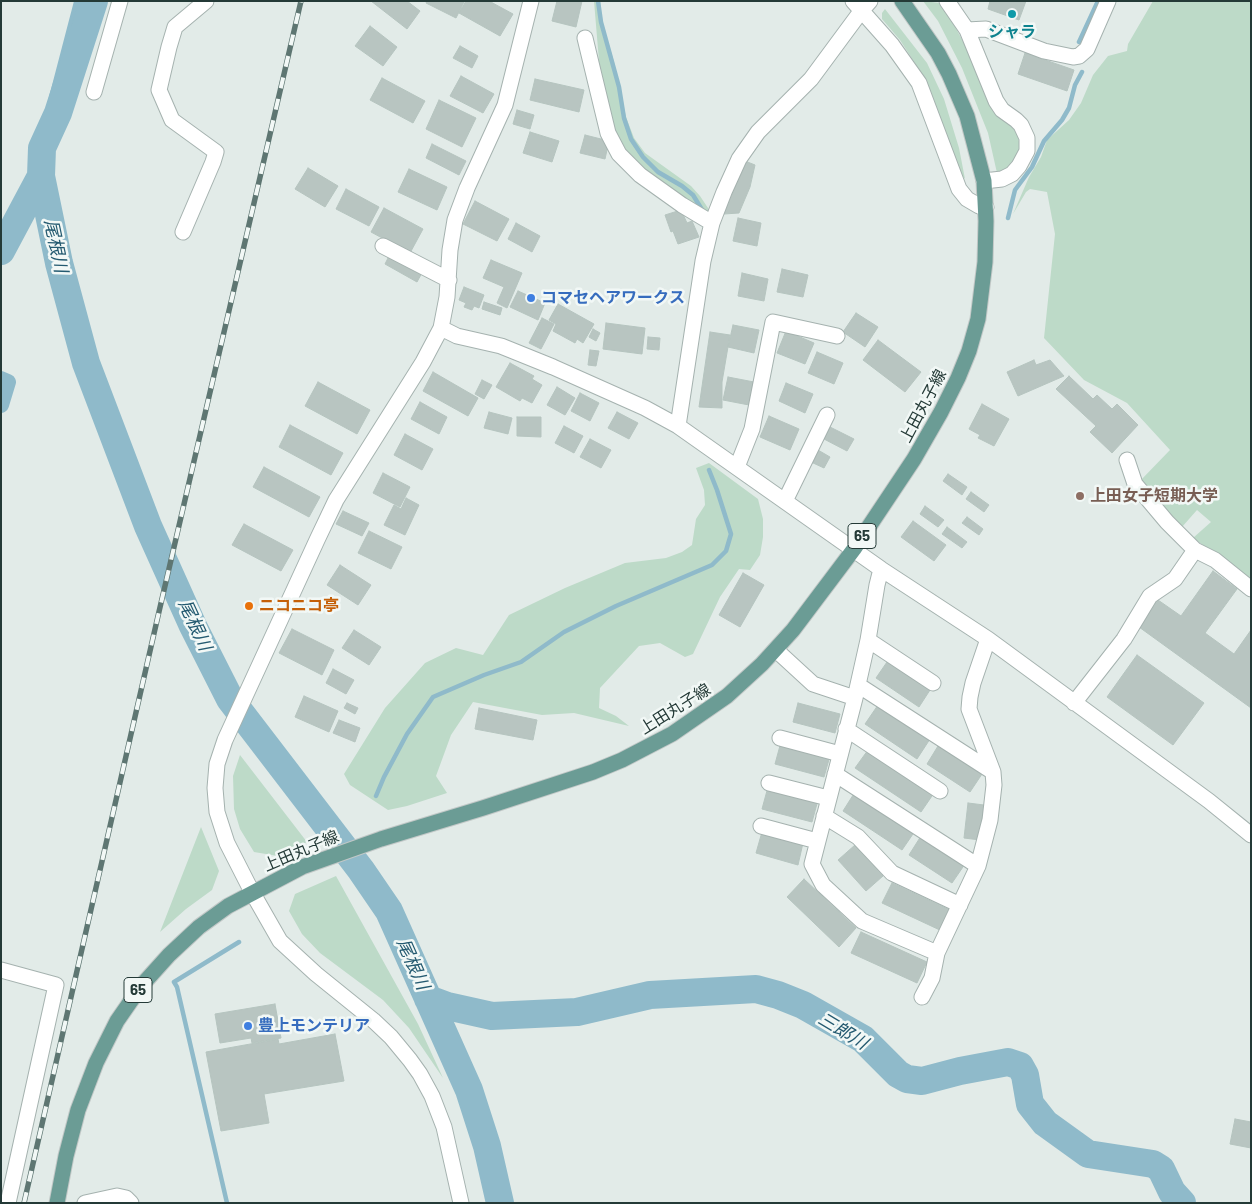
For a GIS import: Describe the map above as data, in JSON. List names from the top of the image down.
{
  "streets": {
    "main road": ["上田丸子線", "65"]
  },
  "water": ["尾根川", "三郎川"],
  "places": [
    "シャラ",
    "コマセヘアワークス",
    "上田女子短期大学",
    "ニコニコ亭",
    "豊上モンテリア"
  ]
}
